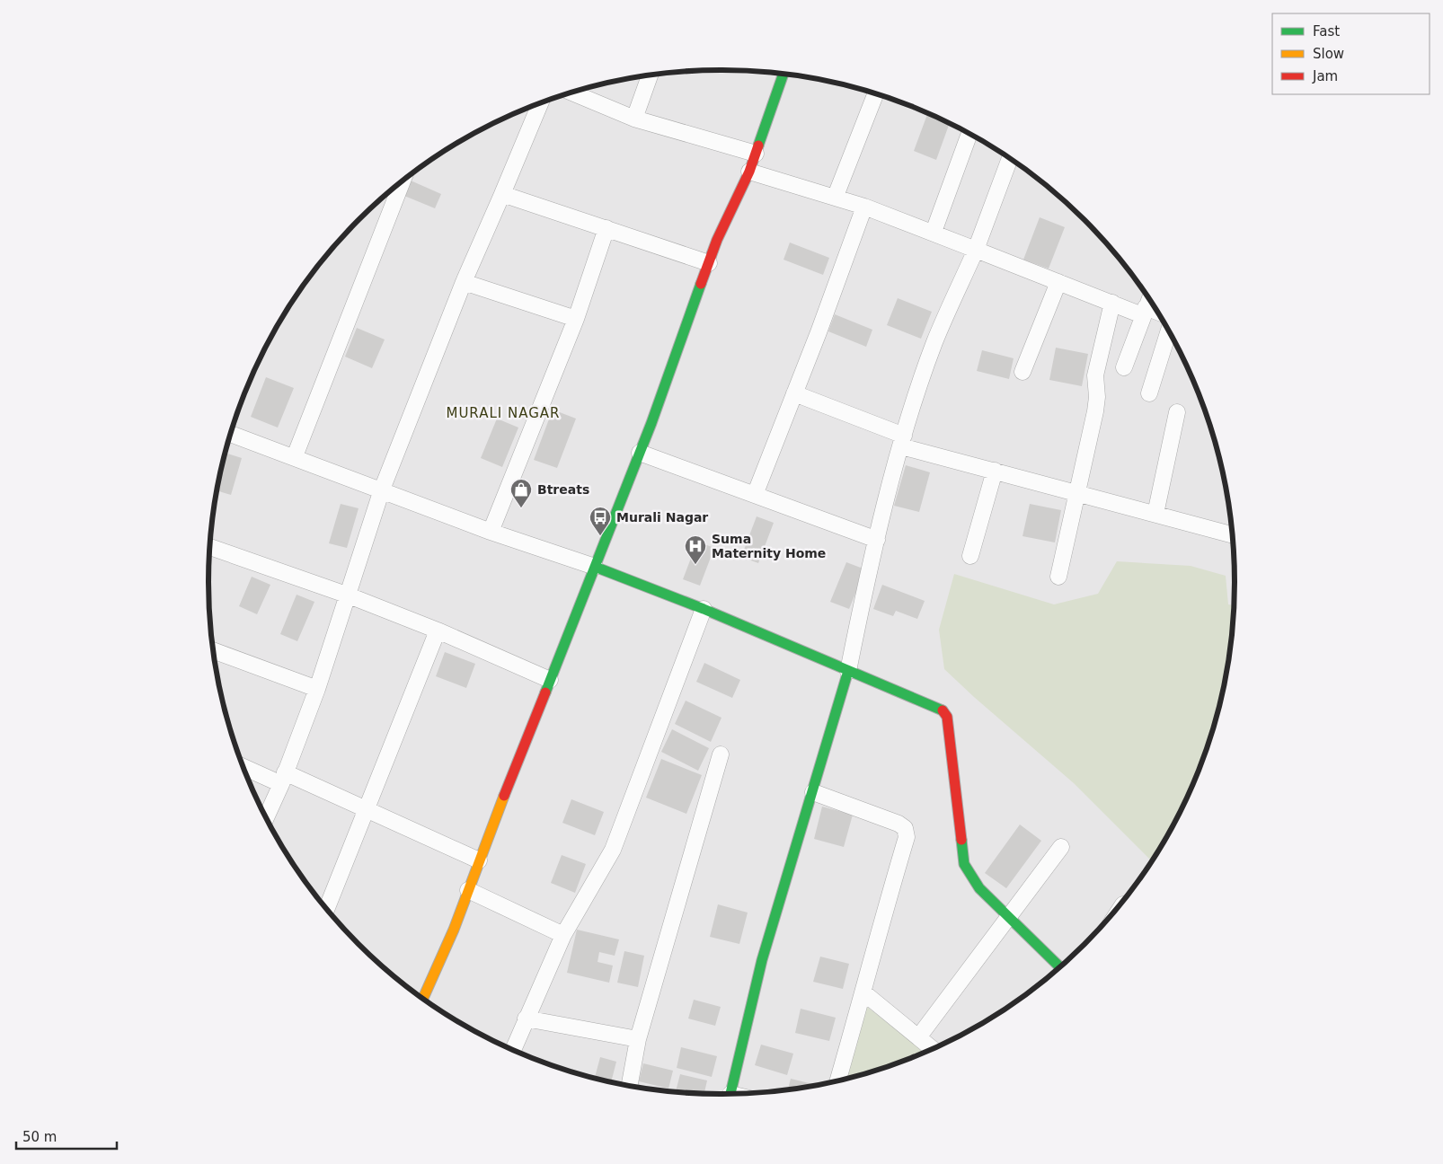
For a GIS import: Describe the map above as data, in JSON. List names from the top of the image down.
{
  "districts": ["MURALI NAGAR"],
  "places": {
    "shop": ["Btreats"],
    "bus stop": ["Murali Nagar"],
    "hospital": ["Suma Maternity Home"]
  },
  "legend": ["Fast", "Slow", "Jam"],
  "scale_bar": "50 m"
}
